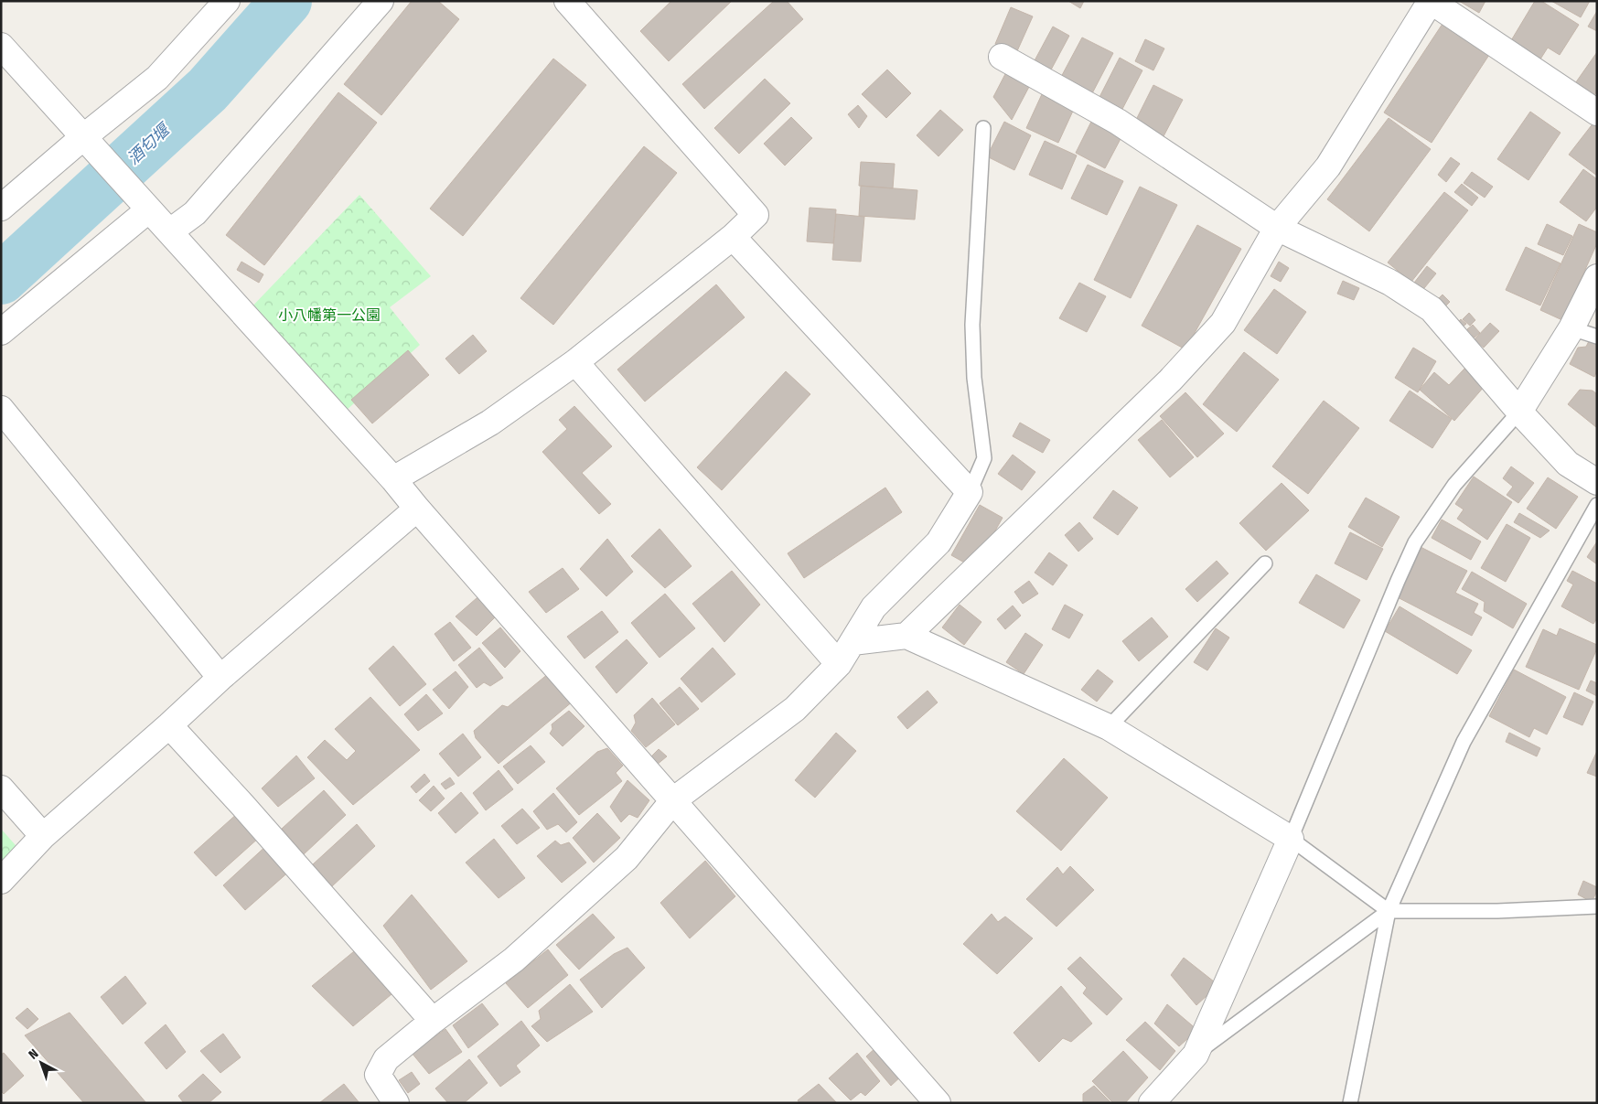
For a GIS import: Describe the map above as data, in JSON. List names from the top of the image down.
{
  "water": ["酒匂堰"],
  "parks": ["小八幡第一公園"],
  "north": "top left"
}
